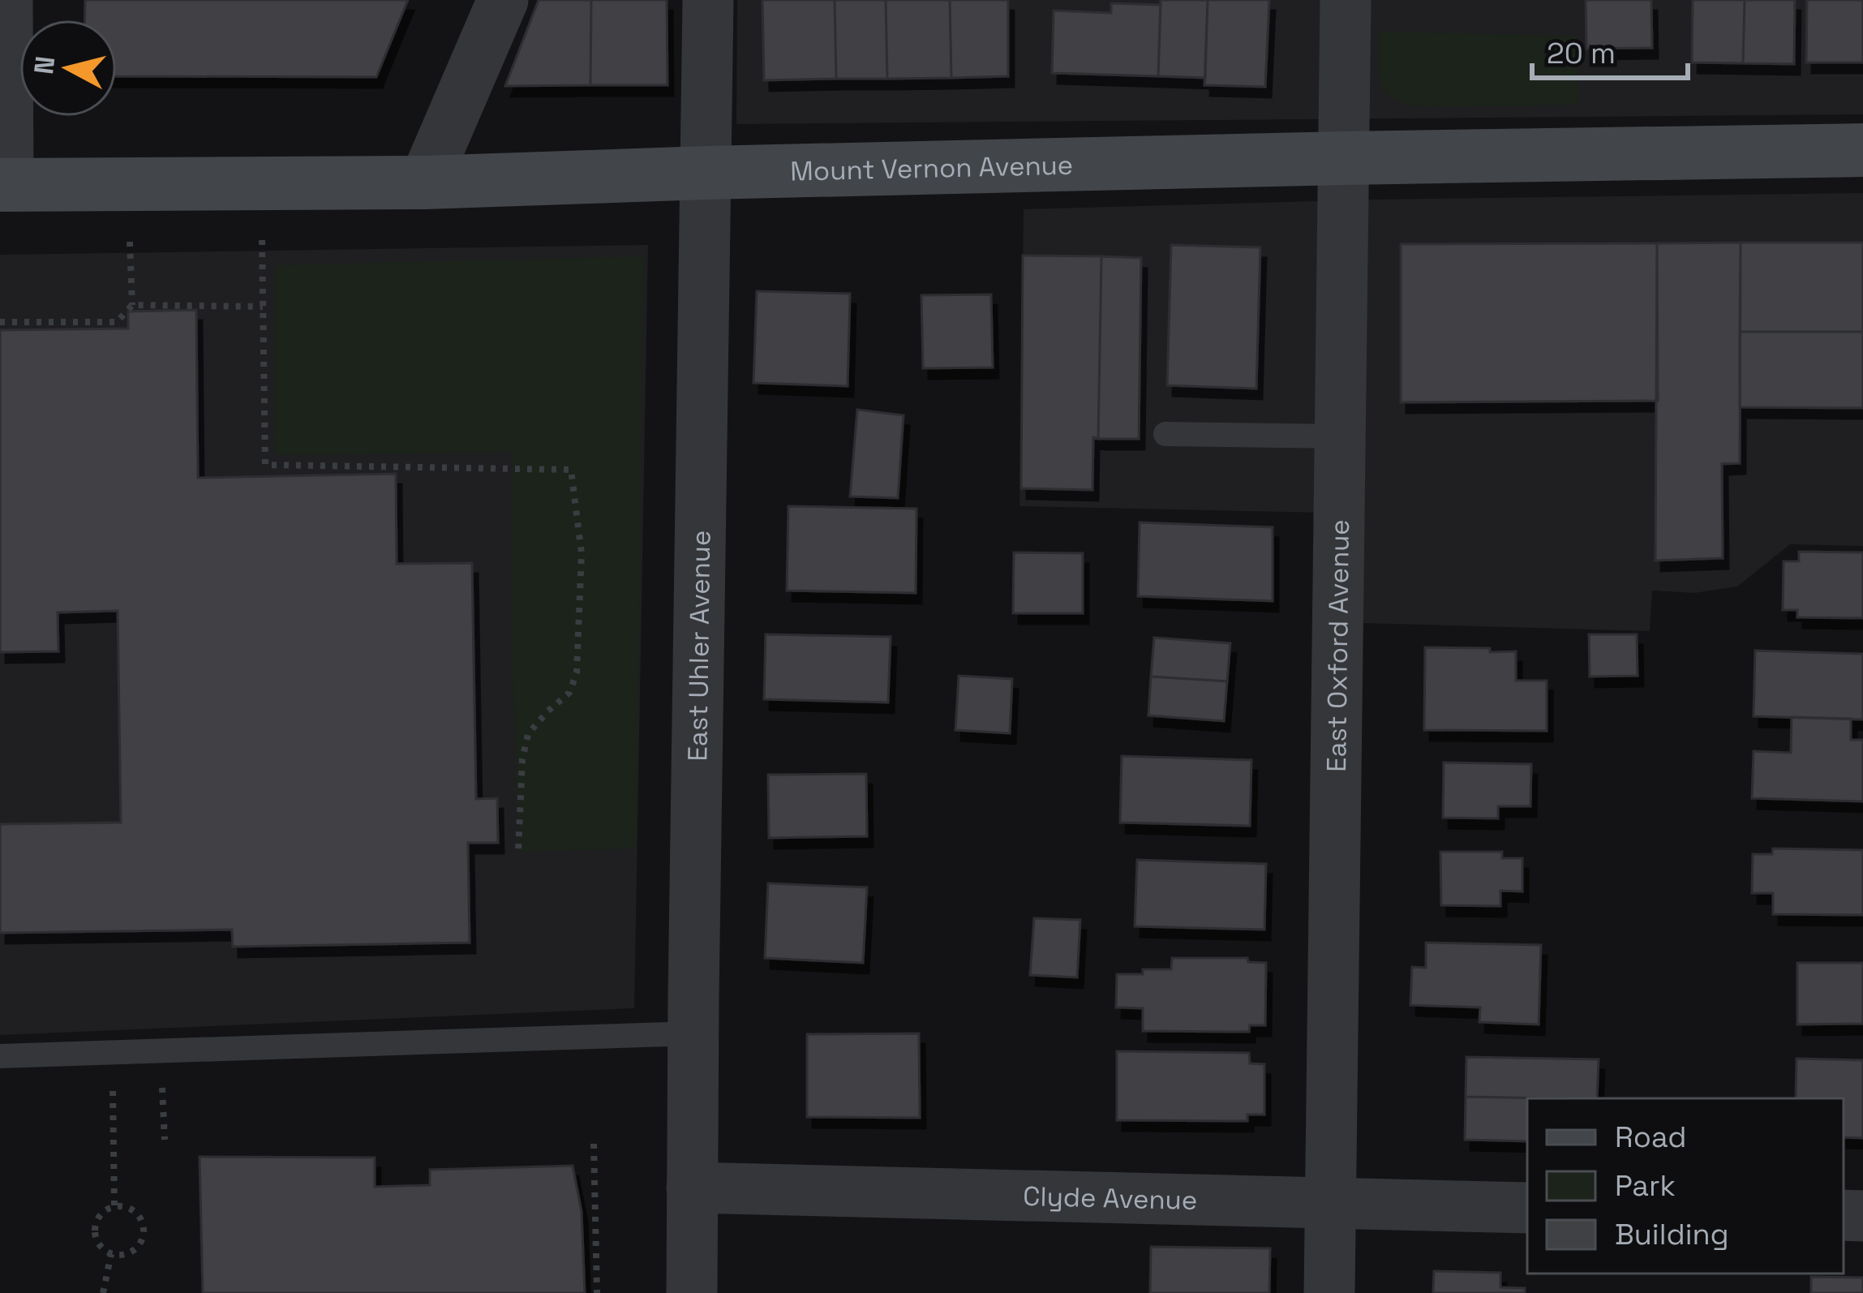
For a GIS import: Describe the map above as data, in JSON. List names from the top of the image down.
{
  "streets": {
    "main road": ["Mount Vernon Avenue"],
    "street": ["East Uhler Avenue", "East Oxford Avenue", "Clyde Avenue"]
  },
  "crossings": [
    ["Mount Vernon Avenue", "East Uhler Avenue"],
    ["Mount Vernon Avenue", "East Oxford Avenue"],
    ["East Uhler Avenue", "Clyde Avenue"],
    ["East Oxford Avenue", "Clyde Avenue"]
  ],
  "legend": ["Road", "Park", "Building"],
  "scale_bar": "20 m",
  "north": "left"
}
